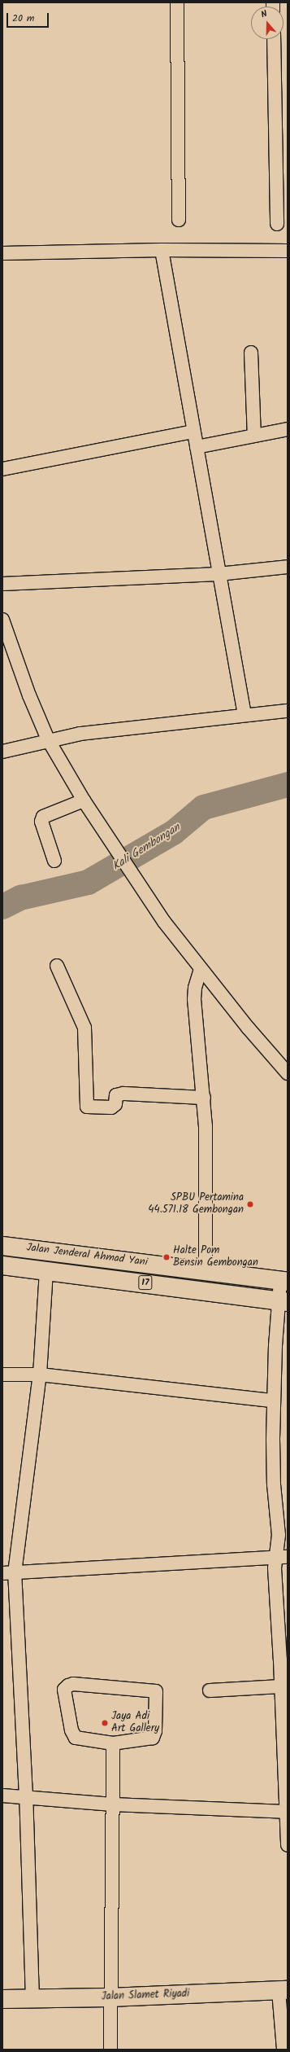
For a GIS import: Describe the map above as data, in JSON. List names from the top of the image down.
{
  "streets": {
    "main road": ["Jalan Jenderal Ahmad Yani", "17", "Jalan Slamet Riyadi"]
  },
  "water": ["Kali Gembongan"],
  "places": ["SPBU Pertamina 44.571.18 Gembongan", "Halte Pom Bensin Gembongan", "Jaya Adi Art Gallery"],
  "scale_bar": "20 m",
  "north": "top"
}
